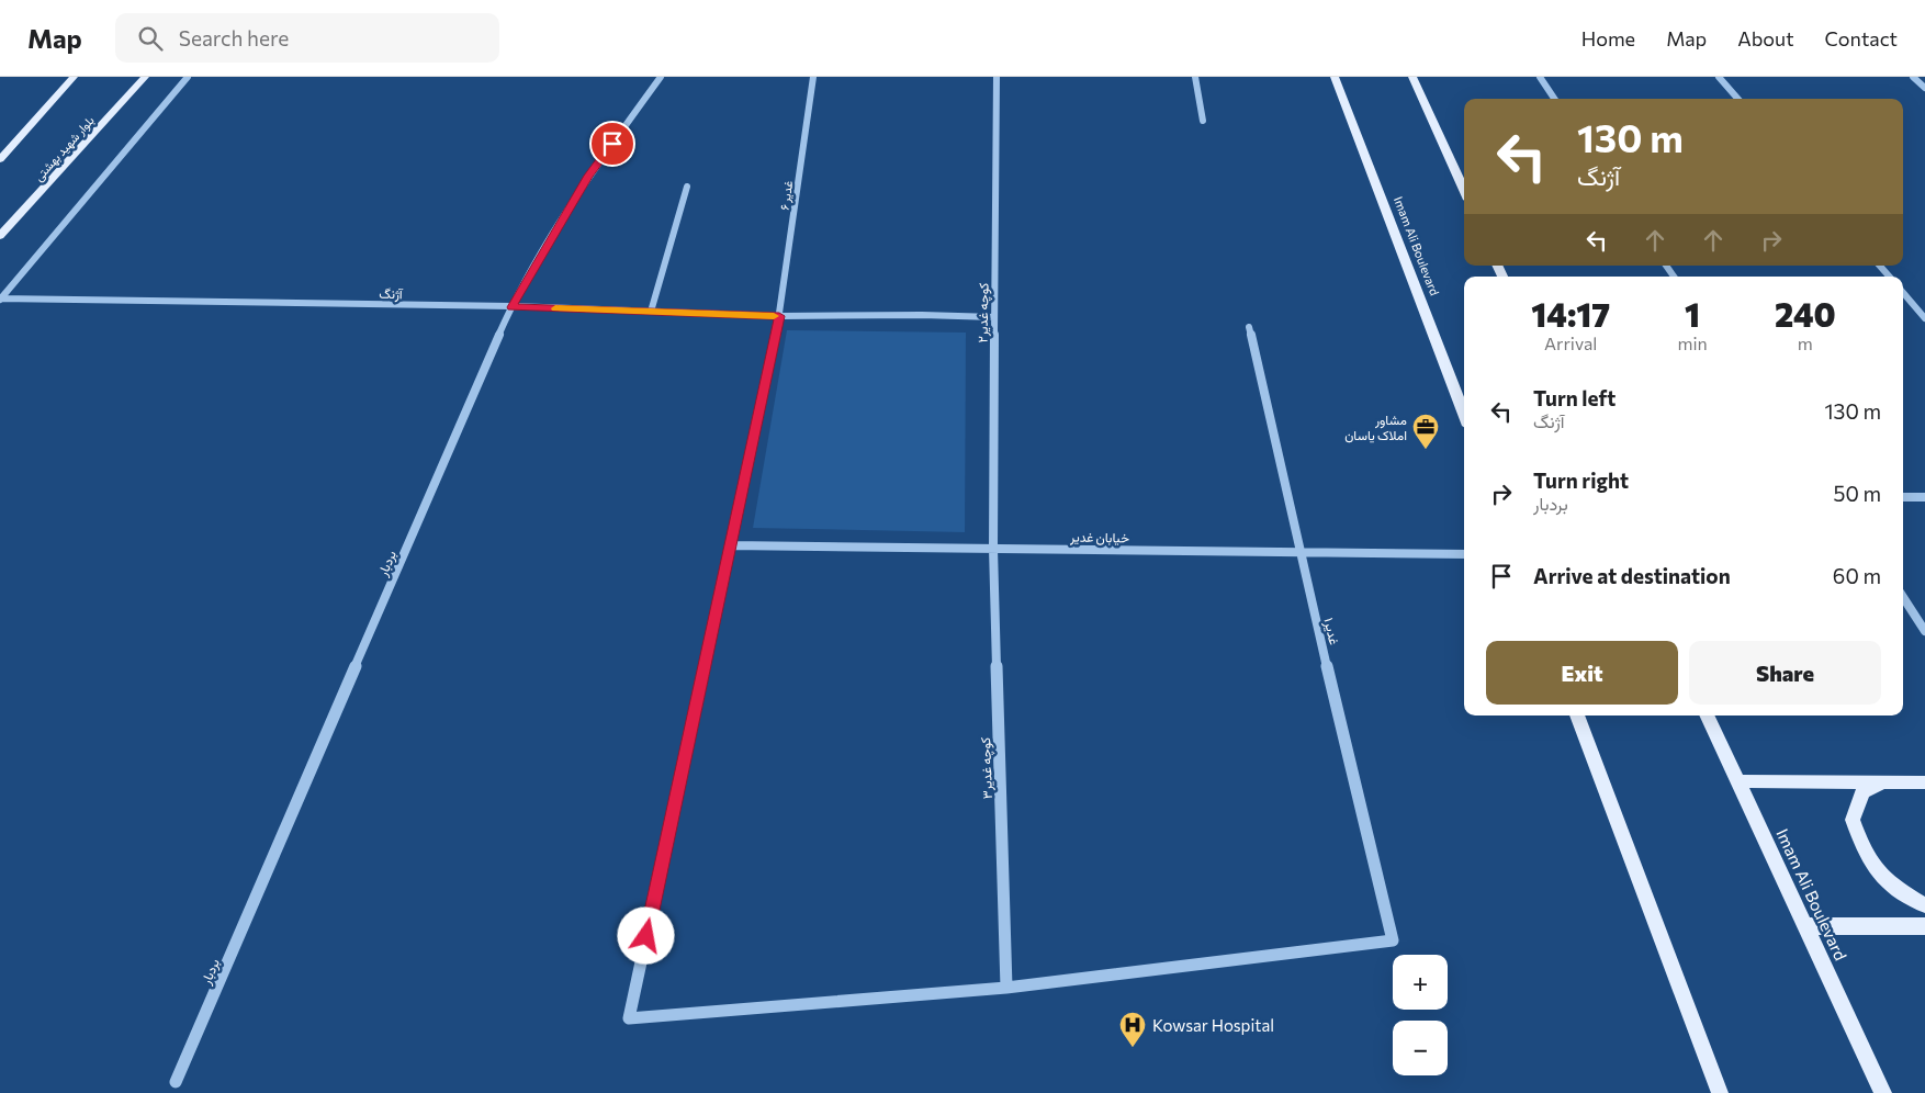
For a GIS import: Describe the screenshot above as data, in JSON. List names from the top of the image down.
{
  "streets": {
    "main road": ["بلوار شهید بهشتی", "Imam Ali Boulevard"],
    "street": [
      "غدیر ۶",
      "آژنگ",
      "کوچه غدیر۲",
      "خیابان غدیر",
      "بردبار",
      "غدیر۱",
      "کوچه غدیر۳"
    ]
  },
  "crossings": [
    ["غدیر ۶", "آژنگ"],
    ["غدیر ۶", "خیابان غدیر"],
    ["آژنگ", "بردبار"],
    ["کوچه غدیر۲", "خیابان غدیر"],
    ["کوچه غدیر۲", "کوچه غدیر۳"],
    ["خیابان غدیر", "غدیر۱"],
    ["خیابان غدیر", "کوچه غدیر۳"]
  ],
  "places": {
    "office": ["مشاور املاک یاسان"],
    "hospital": ["Kowsar Hospital"]
  },
  "page": {
    "header": "Map",
    "search": "Search here",
    "nav": [
      "Home",
      "Map",
      "About",
      "Contact"
    ],
    "turn": ["130 m", "آژنگ"],
    "eta": [
      "14:17",
      "Arrival",
      "1",
      "min",
      "240",
      "m"
    ],
    "list": [
      {
        "name": "Turn left",
        "note": "آژنگ",
        "value": "130 m"
      },
      {
        "name": "Turn right",
        "note": "بردبار",
        "value": "50 m"
      },
      {
        "name": "Arrive at destination",
        "value": "60 m"
      }
    ],
    "buttons": ["Exit", "Share"],
    "map_buttons": ["+", "−"]
  }
}
